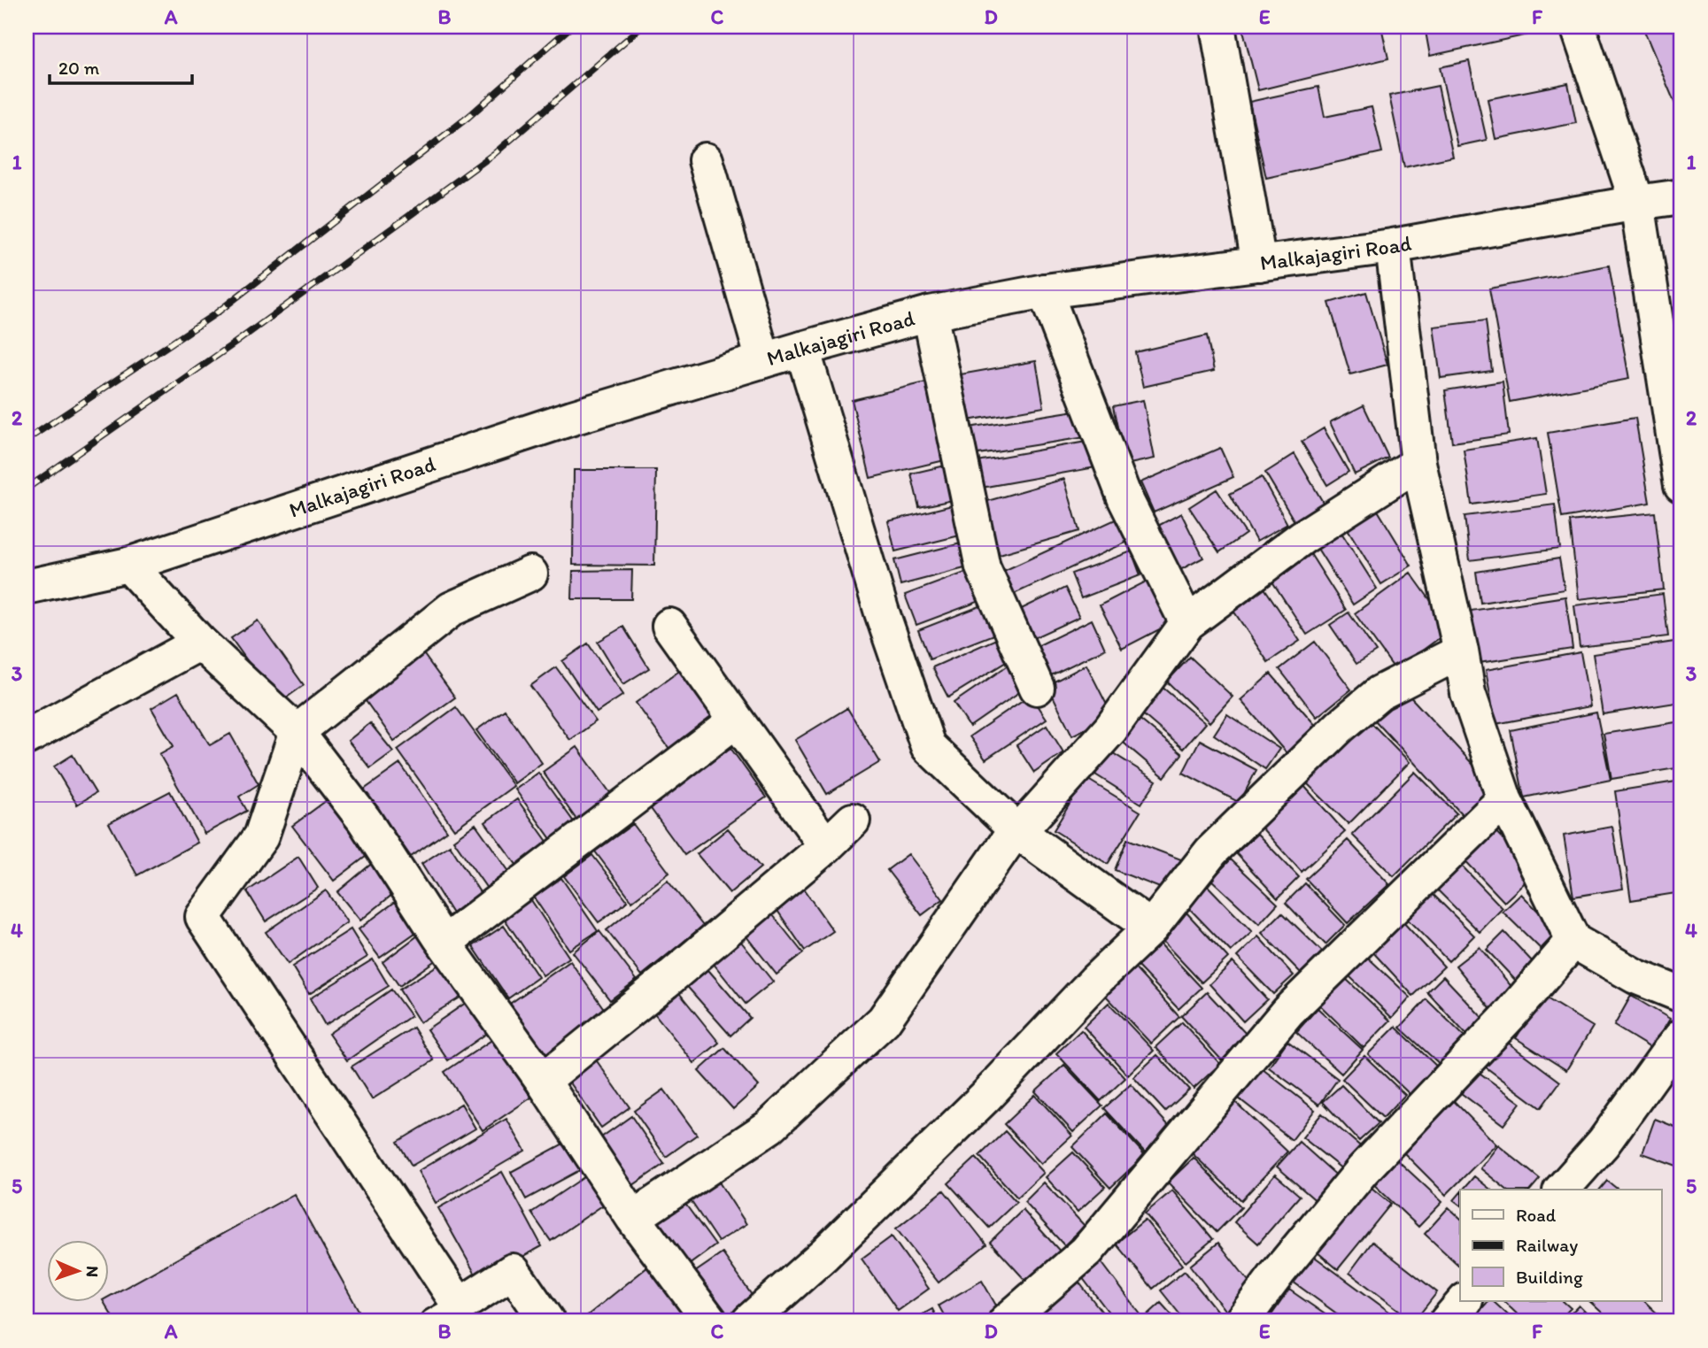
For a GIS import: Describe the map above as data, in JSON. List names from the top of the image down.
{
  "streets": {
    "street": ["Malkajagiri Road"]
  },
  "legend": ["Road", "Railway", "Building"],
  "scale_bar": "20 m",
  "north": "right",
  "grid": {
    "columns": [
      "A",
      "B",
      "C",
      "D",
      "E",
      "F"
    ],
    "rows": [
      "1",
      "2",
      "3",
      "4",
      "5"
    ]
  }
}
